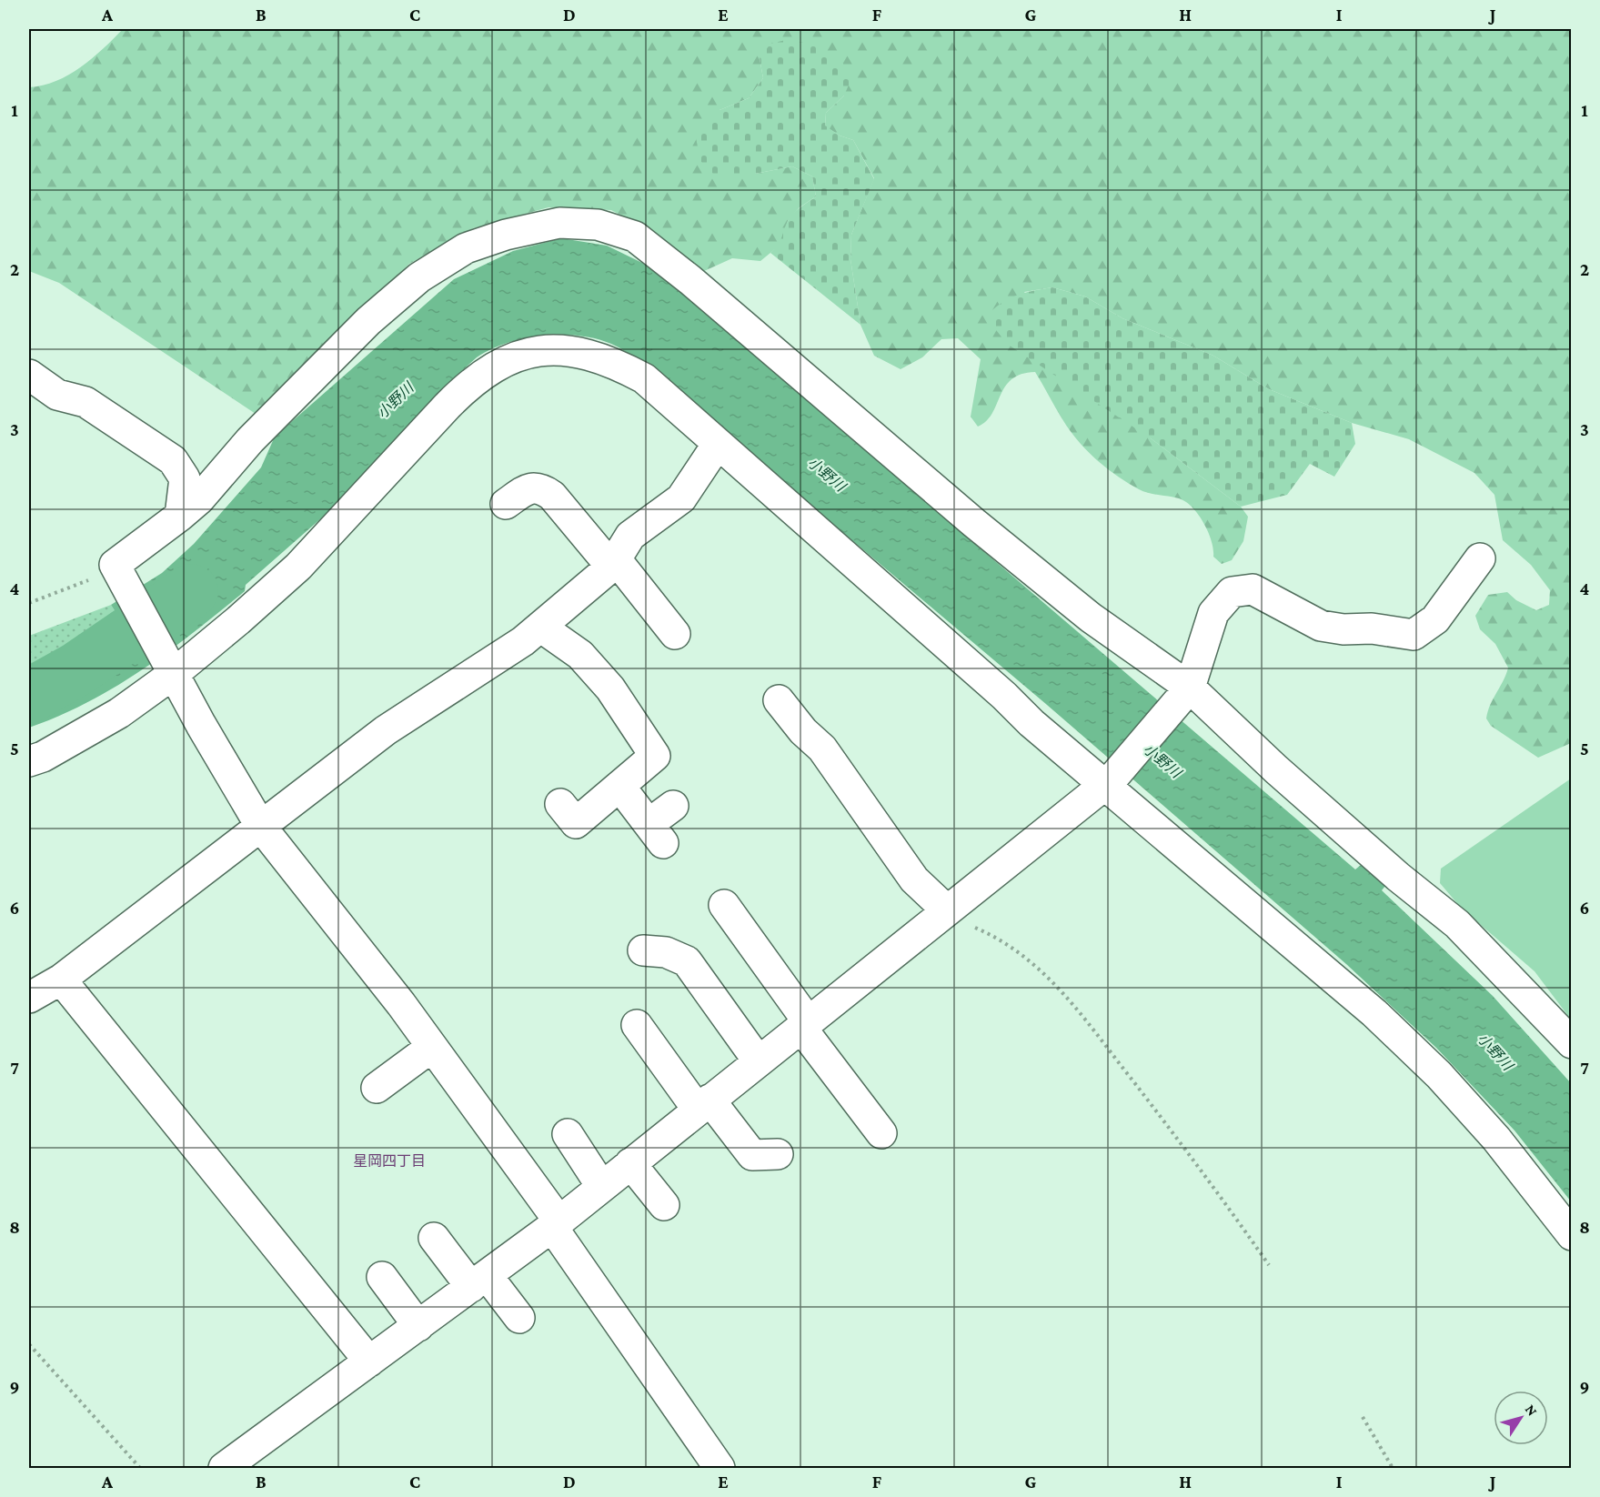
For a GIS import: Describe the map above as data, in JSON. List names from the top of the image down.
{
  "districts": ["星岡四丁目"],
  "water": ["小野川"],
  "north": "top right",
  "grid": {
    "columns": [
      "A",
      "B",
      "C",
      "D",
      "E",
      "F",
      "G",
      "H",
      "I",
      "J"
    ],
    "rows": [
      "1",
      "2",
      "3",
      "4",
      "5",
      "6",
      "7",
      "8",
      "9"
    ]
  }
}
